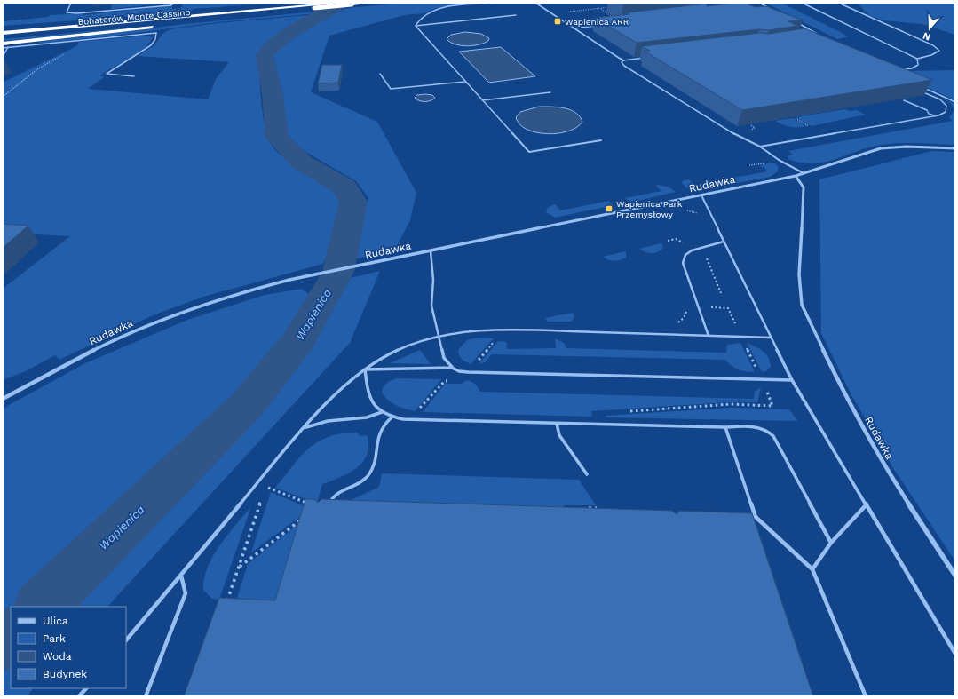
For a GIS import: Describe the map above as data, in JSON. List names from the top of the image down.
{
  "streets": {
    "highway": ["Bohaterów Monte Cassino"],
    "street": ["Rudawka"]
  },
  "water": ["Wapienica"],
  "places": {
    "transit": ["Wapienica ARR", "Wapienica Park Przemysłowy"]
  },
  "legend": [
    "Ulica",
    "Park",
    "Woda",
    "Budynek"
  ],
  "north": "bottom"
}
